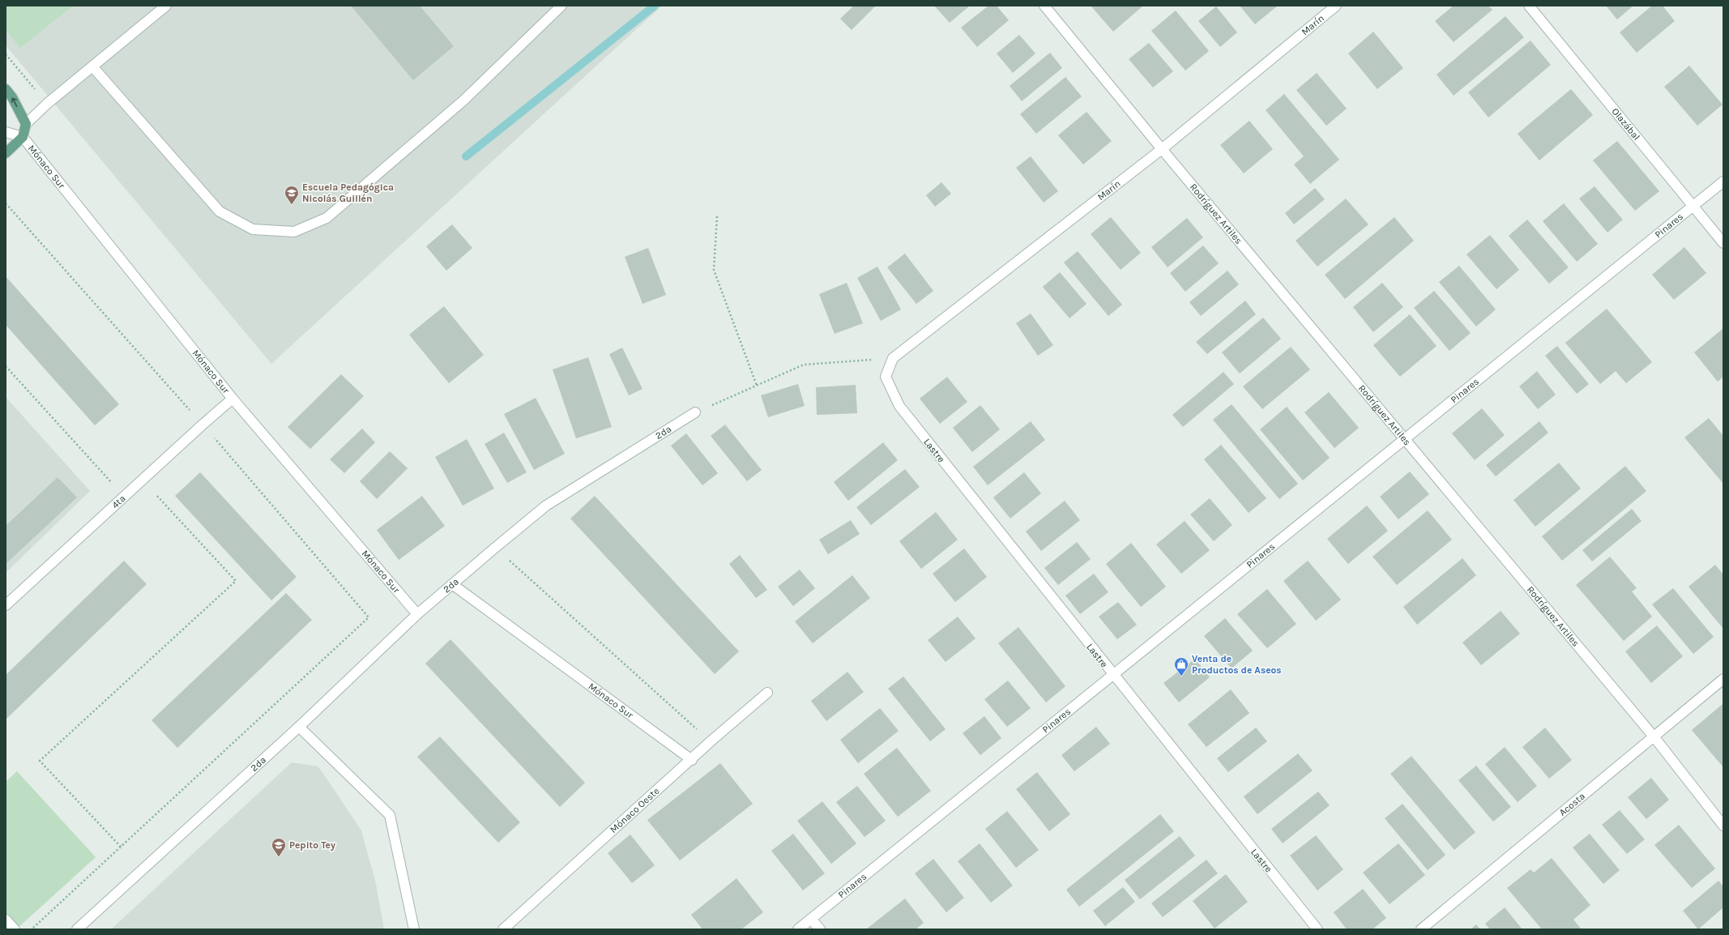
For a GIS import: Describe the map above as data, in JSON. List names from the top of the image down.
{
  "streets": {
    "street": [
      "Marín",
      "Olazábal",
      "Mónaco Sur",
      "Rodríguez Artiles",
      "Pinares",
      "2da",
      "Lastre",
      "4ta",
      "Acosta",
      "Mónaco Oeste"
    ]
  },
  "crossings": [
    ["Marín", "Rodríguez Artiles"],
    ["Marín", "Lastre"],
    ["Olazábal", "Pinares"],
    ["Mónaco Sur", "2da"],
    ["Mónaco Sur", "4ta"],
    ["Mónaco Sur", "Mónaco Oeste"],
    ["Rodríguez Artiles", "Pinares"],
    ["Rodríguez Artiles", "Acosta"],
    ["Pinares", "Lastre"]
  ],
  "places": {
    "school or university": ["Escuela Pedagógica Nicolás Guillén", "Pepito Tey"],
    "shop": ["Venta de Productos de Aseos"]
  }
}
